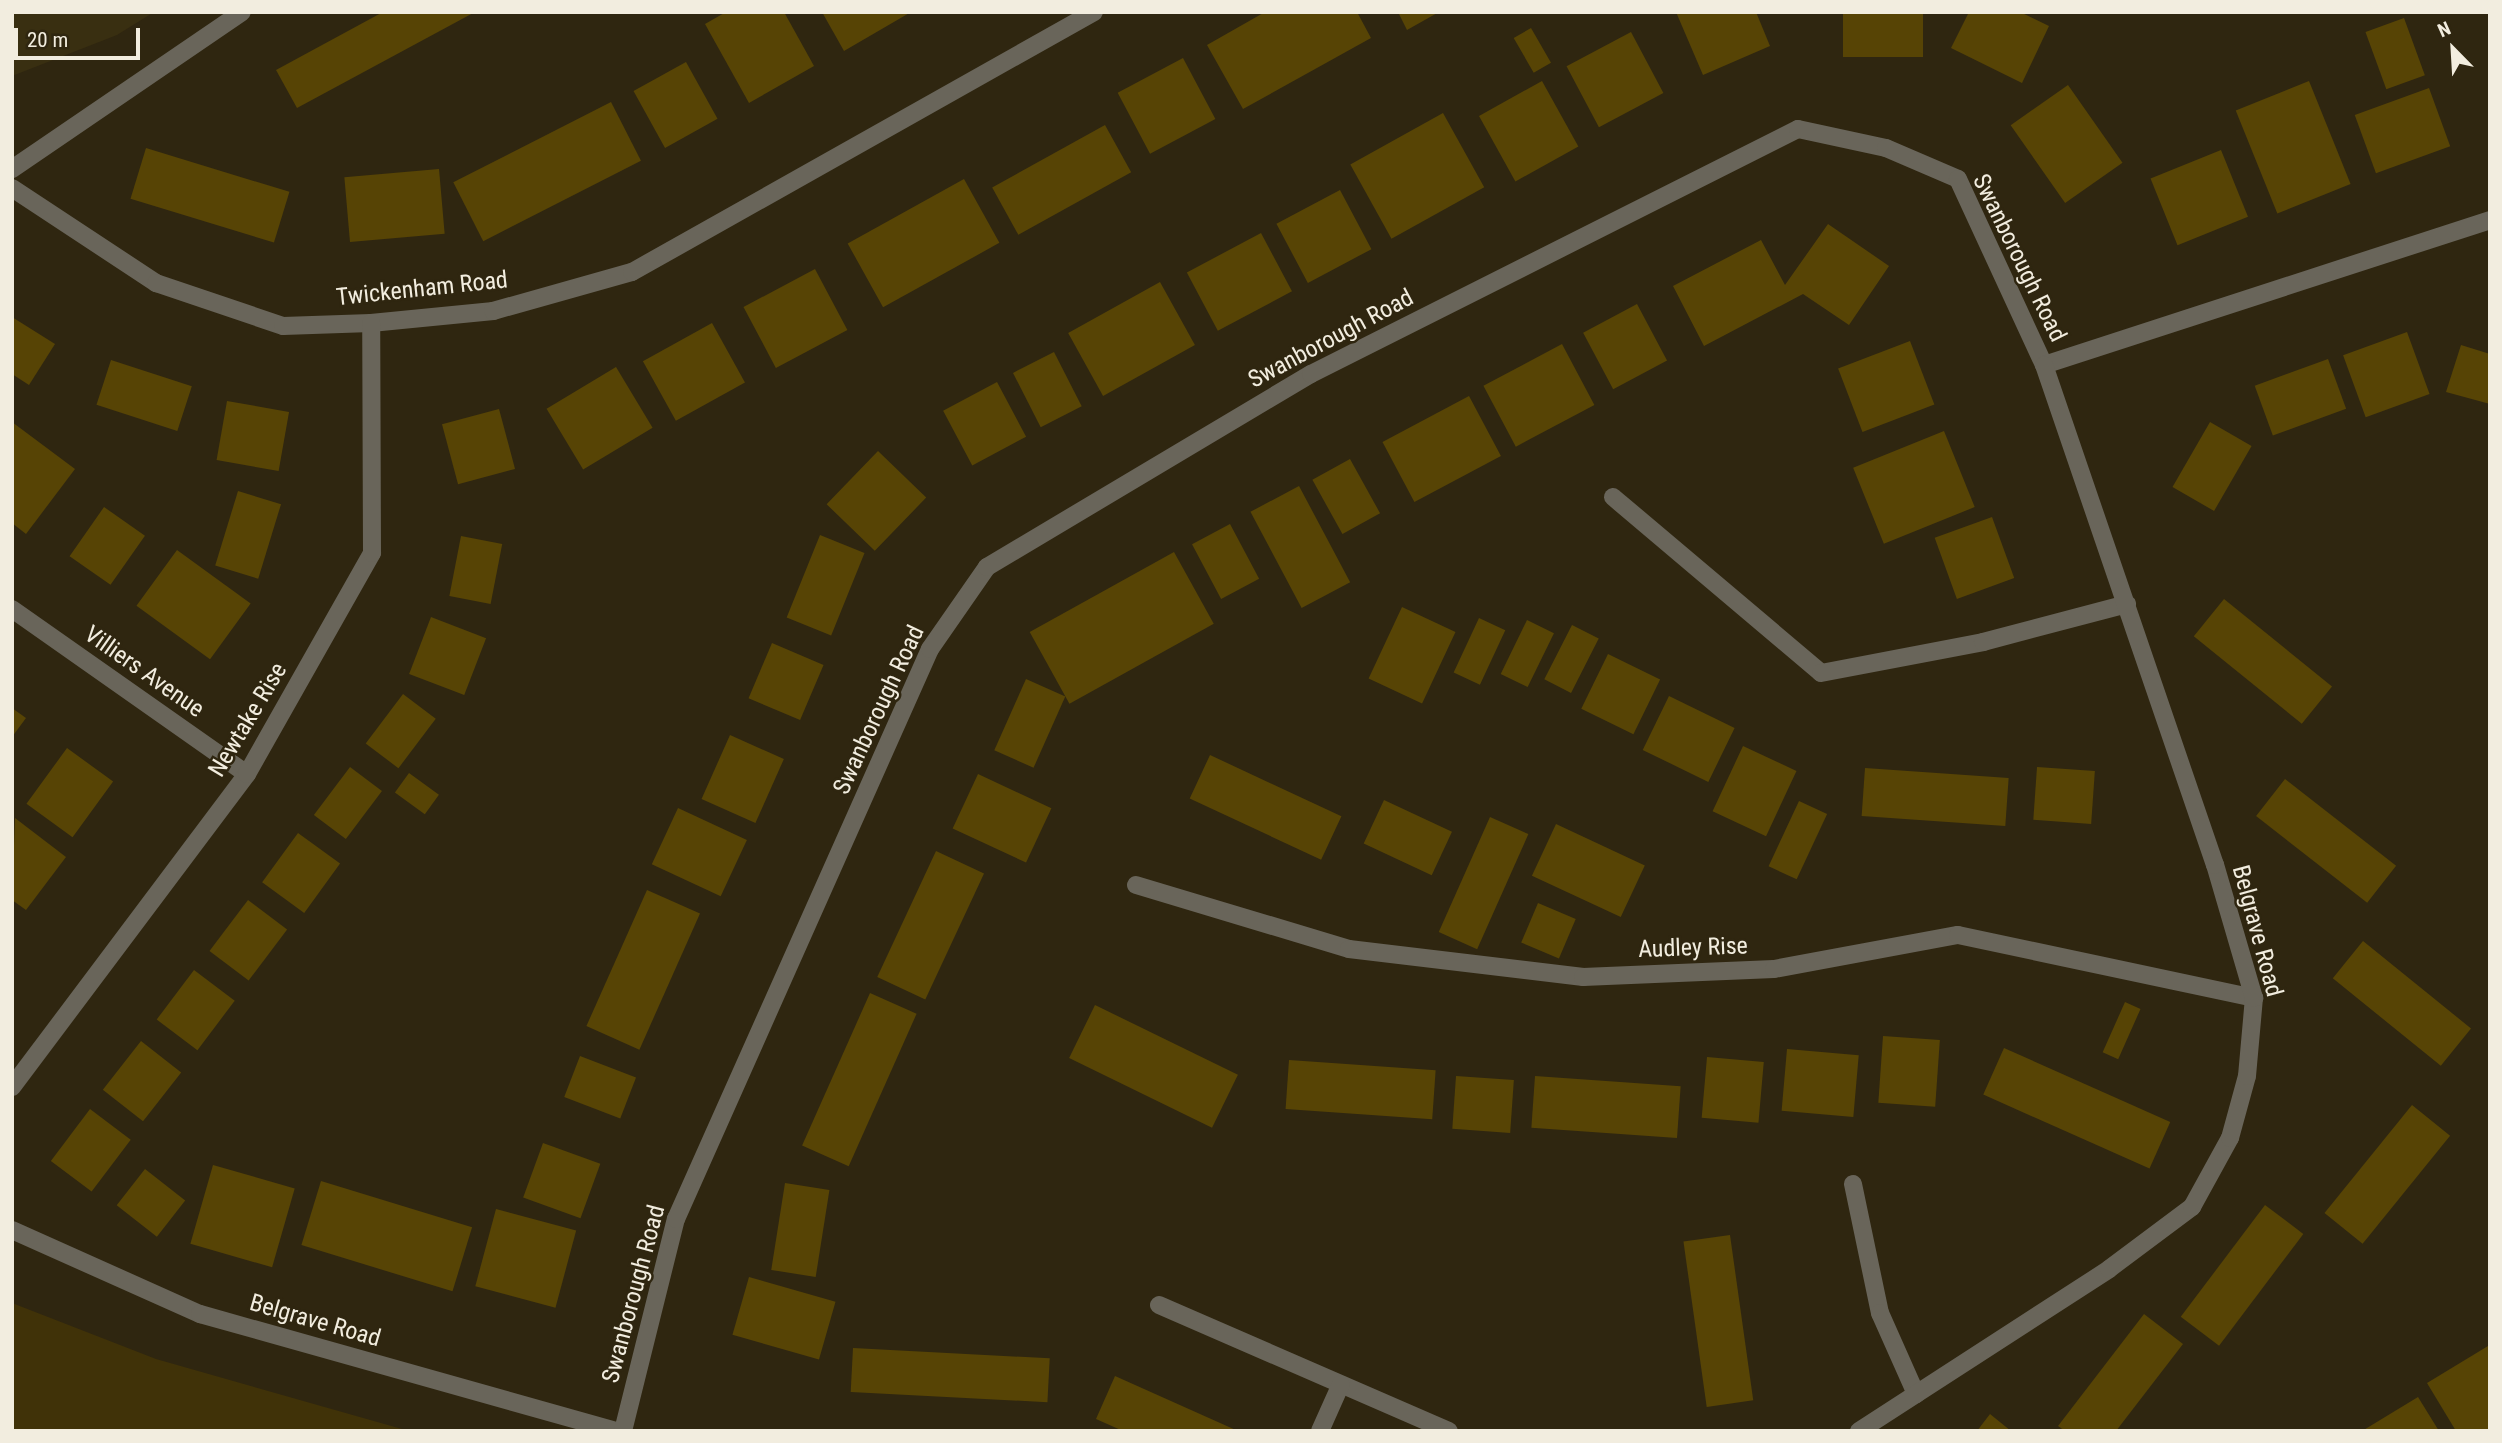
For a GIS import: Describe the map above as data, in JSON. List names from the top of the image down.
{
  "streets": {
    "street": [
      "Swanborough Road",
      "Twickenham Road",
      "Villiers Avenue",
      "Newtake Rise",
      "Belgrave Road",
      "Audley Rise"
    ]
  },
  "crossings": [
    ["Swanborough Road", "Belgrave Road"],
    ["Twickenham Road", "Newtake Rise"],
    ["Villiers Avenue", "Newtake Rise"],
    ["Belgrave Road", "Audley Rise"]
  ],
  "scale_bar": "20 m",
  "north": "top left"
}
